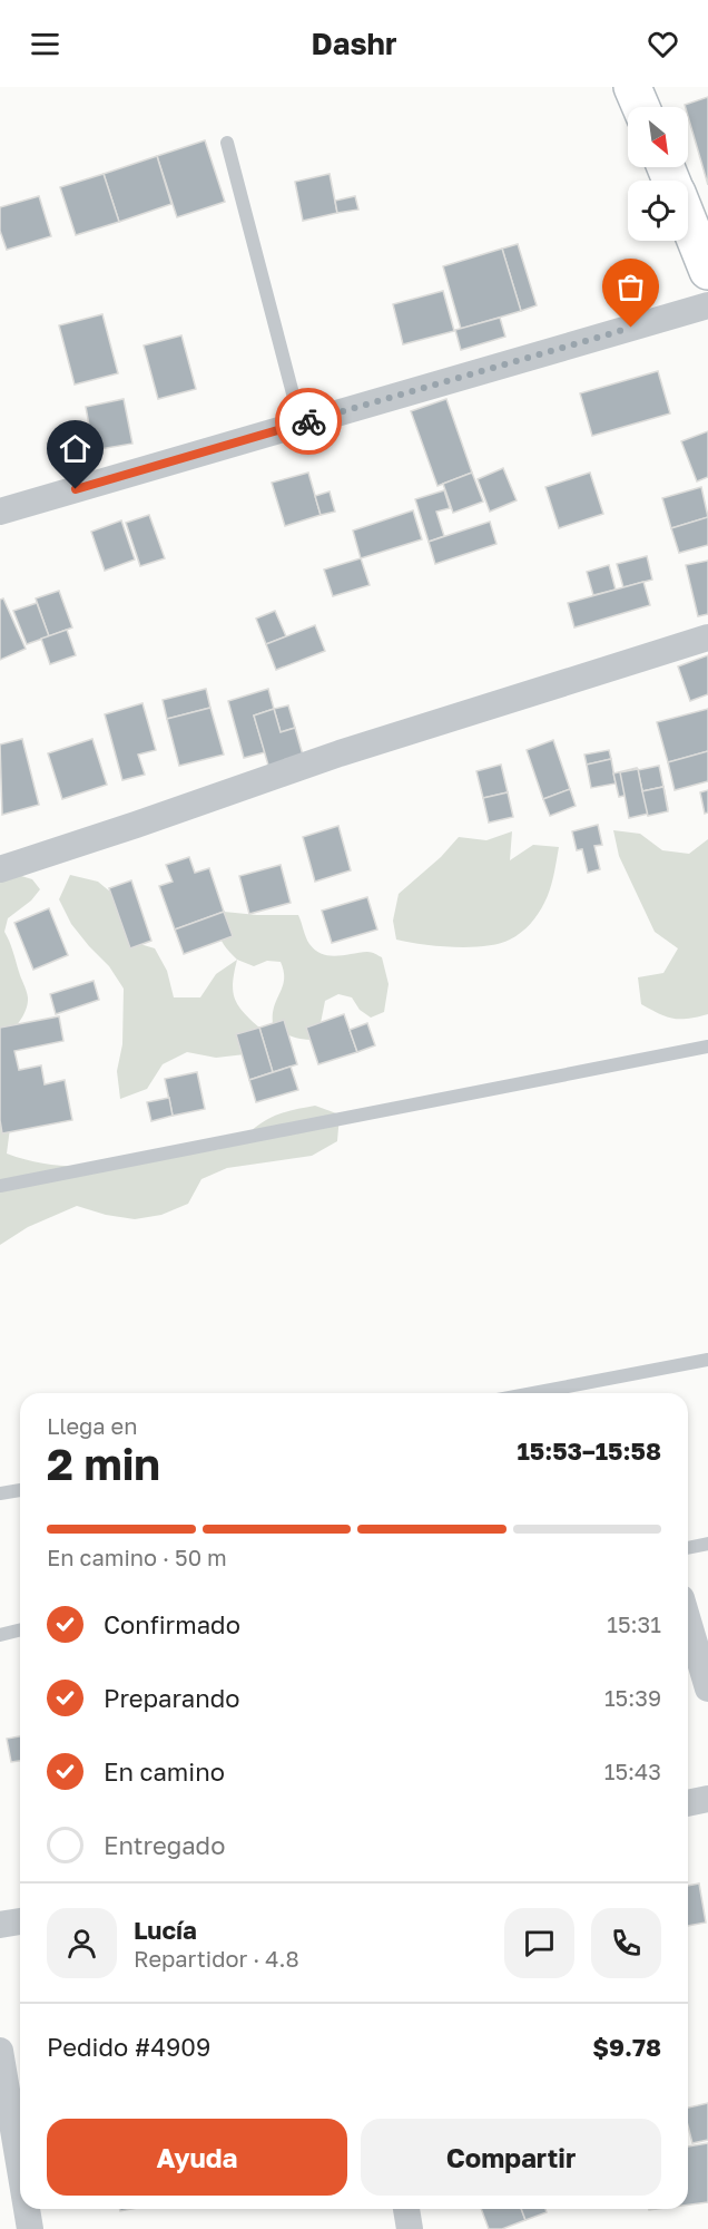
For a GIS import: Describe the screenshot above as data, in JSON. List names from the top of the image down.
{
  "north": "bottom right",
  "page": {
    "header": "Dashr",
    "heading": ["2 min", "Llega en", "15:53–15:58"],
    "panel": [
      "Lucía",
      "Repartidor · 4.8",
      "Pedido #4909",
      "$9.78"
    ],
    "bar": "En camino · 50 m",
    "list": [
      ["Confirmado", "15:31"],
      ["Preparando", "15:39"],
      ["En camino", "15:43"],
      "Entregado"
    ],
    "buttons": ["Ayuda", "Compartir"]
  }
}
